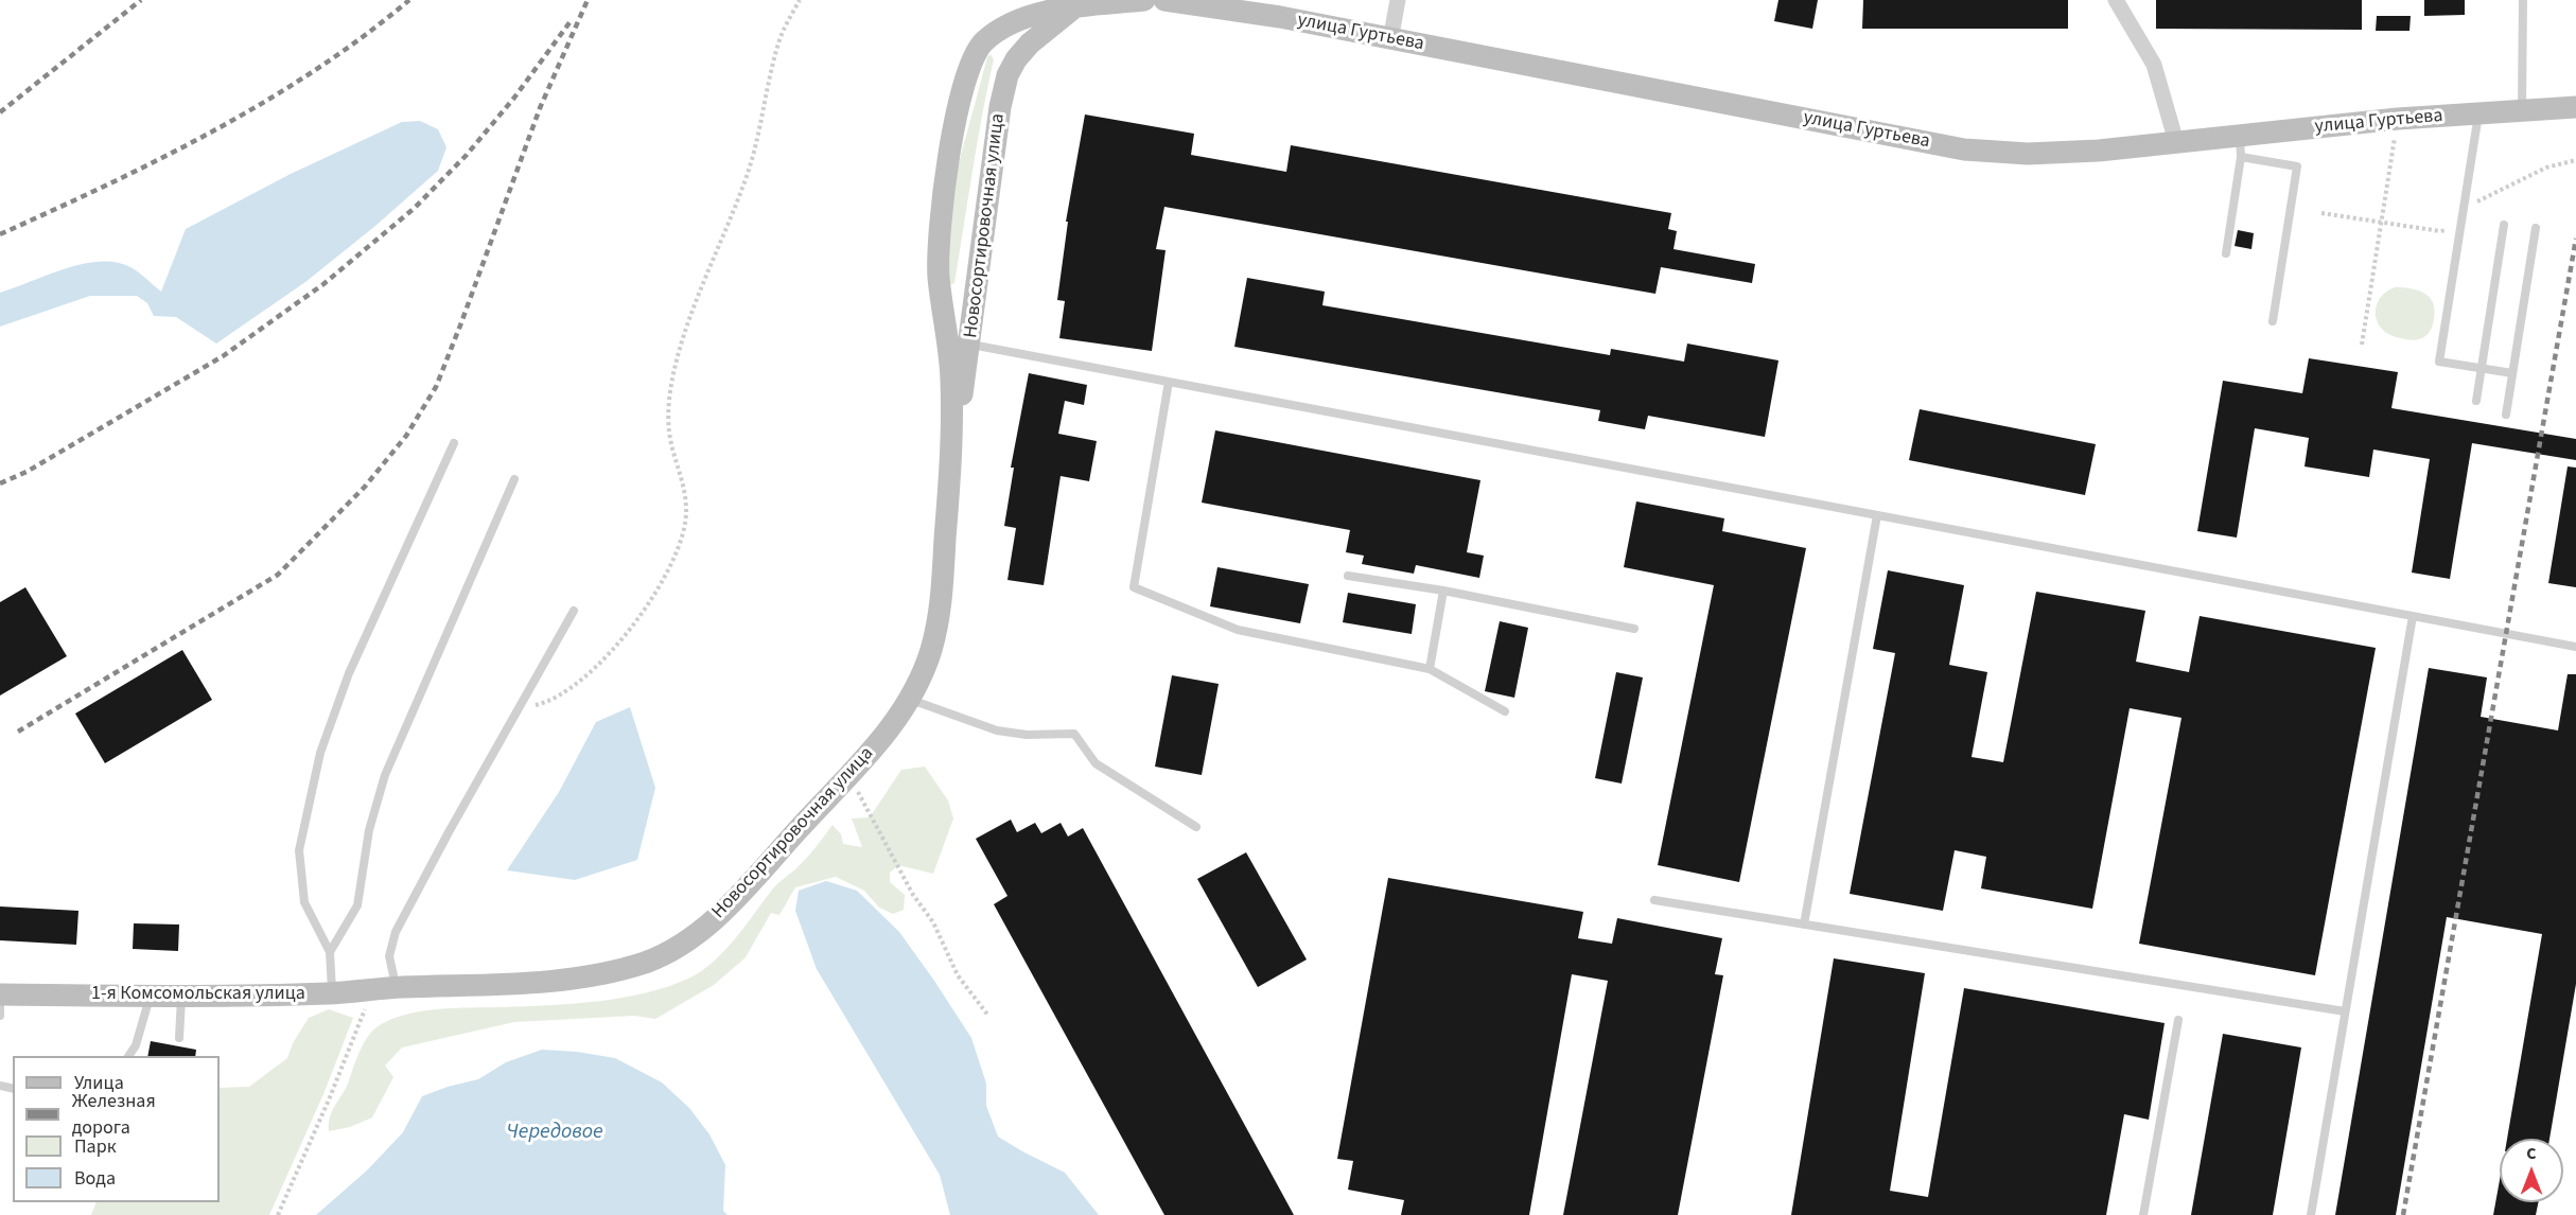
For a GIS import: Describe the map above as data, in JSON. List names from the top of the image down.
{
  "streets": {
    "main road": ["улица Гуртьева", "Новосортировочная улица", "1-я Комсомольская улица"]
  },
  "crossings": [
    ["Новосортировочная улица", "1-я Комсомольская улица"]
  ],
  "water": ["Чередовое"],
  "legend": [
    "Улица",
    "Железная дорога",
    "Парк",
    "Вода"
  ],
  "north": "top"
}
